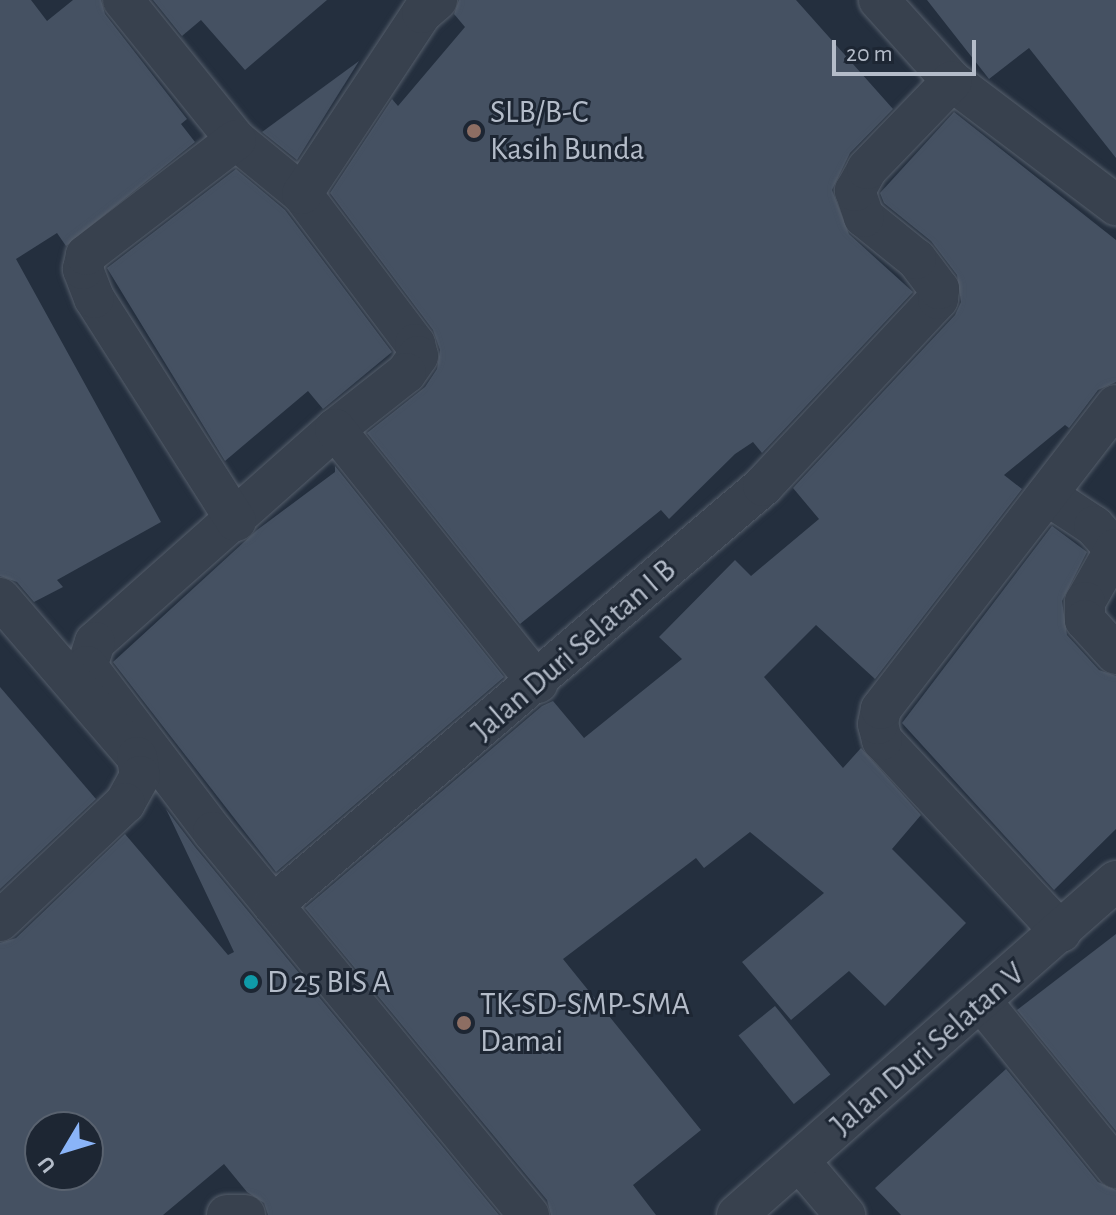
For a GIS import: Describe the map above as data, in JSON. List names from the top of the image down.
{
  "streets": {
    "street": ["Jalan Duri Selatan I B", "Jalan Duri Selatan V"]
  },
  "places": ["SLB/B-C Kasih Bunda", "D 25 BIS A", "TK-SD-SMP-SMA Damai"],
  "scale_bar": "20 m",
  "north": "bottom left"
}
